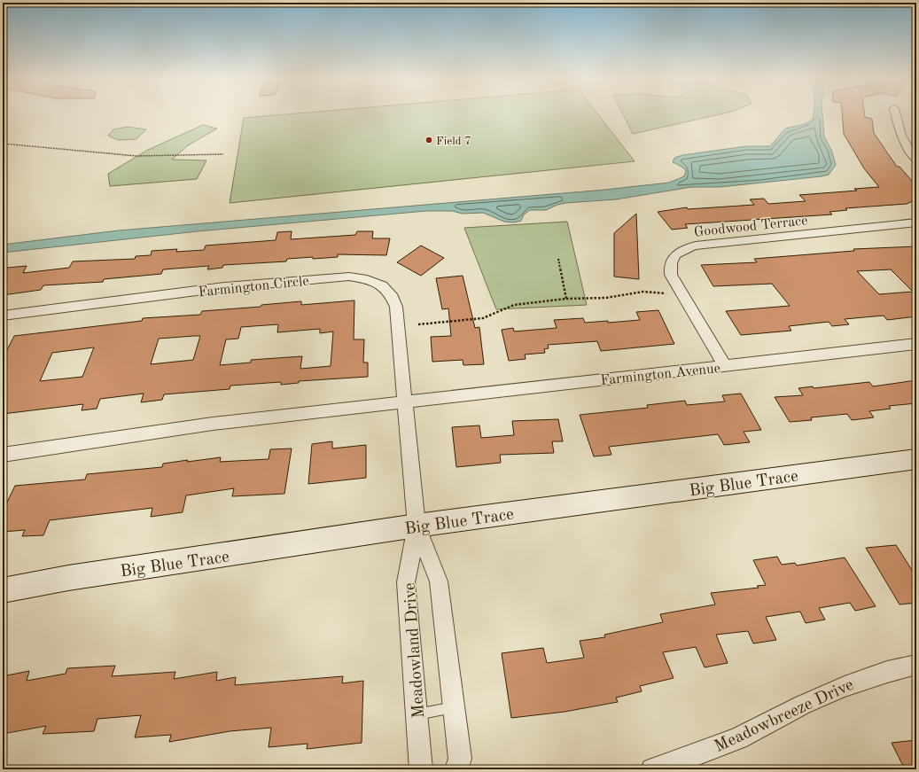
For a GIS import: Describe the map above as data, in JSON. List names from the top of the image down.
{
  "streets": {
    "street": [
      "Goodwood Terrace",
      "Farmington Circle",
      "Farmington Avenue",
      "Big Blue Trace",
      "Meadowland Drive",
      "Meadowbreeze Drive"
    ]
  },
  "crossings": [
    ["Goodwood Terrace", "Farmington Avenue"],
    ["Farmington Circle", "Farmington Avenue"],
    ["Farmington Circle", "Big Blue Trace"],
    ["Farmington Circle", "Meadowland Drive"],
    ["Big Blue Trace", "Meadowland Drive"]
  ],
  "places": ["Field 7"]
}
